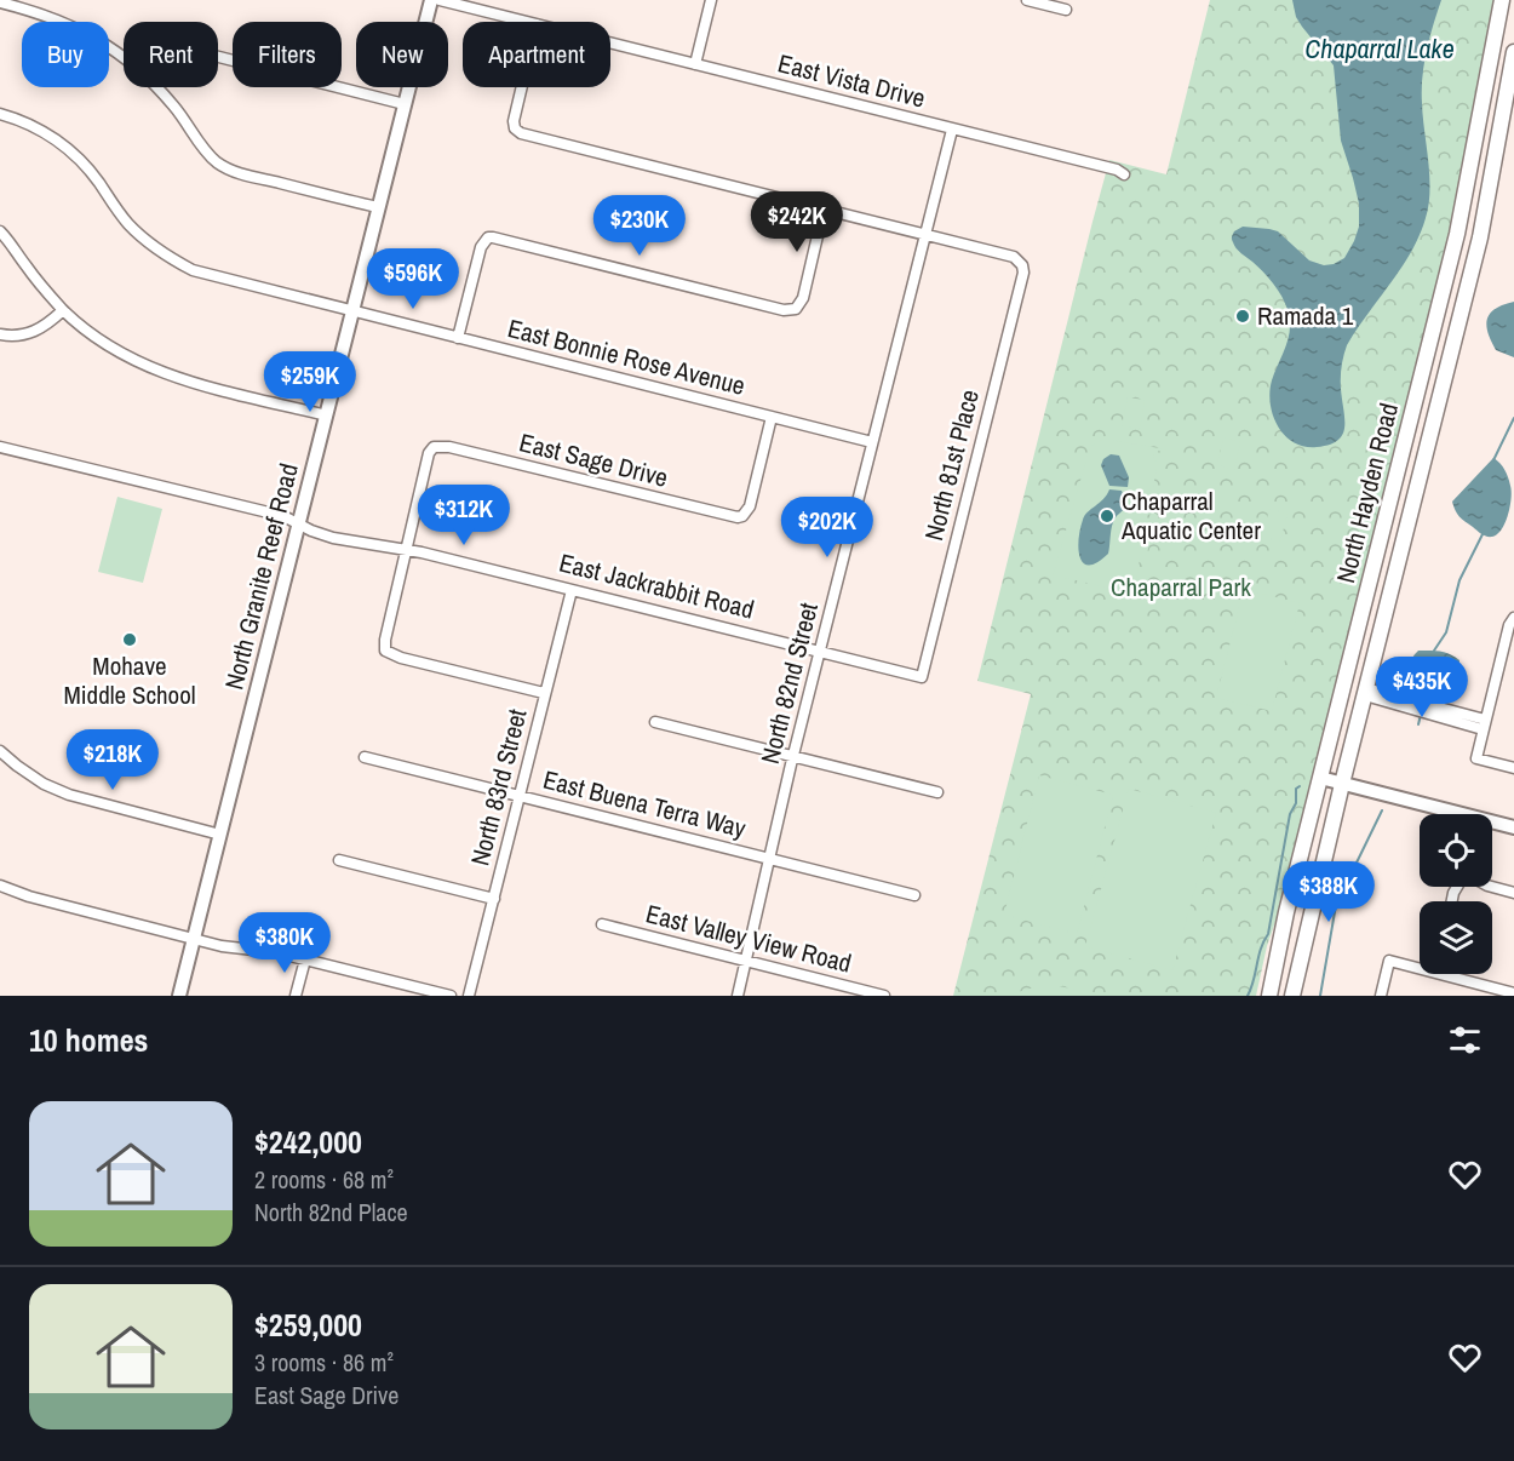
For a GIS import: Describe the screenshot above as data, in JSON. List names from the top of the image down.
{
  "streets": {
    "main road": ["North Hayden Road"],
    "street": [
      "East Vista Drive",
      "East Bonnie Rose Avenue",
      "East Sage Drive",
      "North 81st Place",
      "North Granite Reef Road",
      "East Jackrabbit Road",
      "North 82nd Street",
      "North 83rd Street",
      "East Buena Terra Way",
      "East Valley View Road"
    ]
  },
  "crossings": [
    ["East Vista Drive", "North 82nd Street"],
    ["East Bonnie Rose Avenue", "East Sage Drive"],
    ["East Bonnie Rose Avenue", "North Granite Reef Road"],
    ["East Bonnie Rose Avenue", "North 82nd Street"],
    ["East Sage Drive", "East Jackrabbit Road"],
    ["North 81st Place", "East Jackrabbit Road"],
    ["North 81st Place", "North 82nd Street"],
    ["North Granite Reef Road", "East Jackrabbit Road"],
    ["East Jackrabbit Road", "North 82nd Street"],
    ["East Jackrabbit Road", "North 83rd Street"],
    ["North 82nd Street", "East Buena Terra Way"],
    ["North 82nd Street", "East Valley View Road"],
    ["North 83rd Street", "East Buena Terra Way"]
  ],
  "water": ["Chaparral Lake"],
  "parks": ["Chaparral Park"],
  "places": ["Ramada 1", "Chaparral Aquatic Center", "Mohave Middle School"],
  "page": {
    "chip": [
      "Buy",
      "Rent",
      "Filters",
      "New",
      "Apartment"
    ],
    "price": [
      "$242K",
      "$230K",
      "$596K",
      "$259K",
      "$312K",
      "$202K",
      "$435K",
      "$218K",
      "$388K",
      "$380K"
    ],
    "heading": "10 homes",
    "list": [
      {
        "name": "$242,000",
        "note": "2 rooms · 68 m² · North 82nd Place"
      },
      {
        "name": "$259,000",
        "note": "3 rooms · 86 m² · East Sage Drive"
      }
    ]
  }
}
